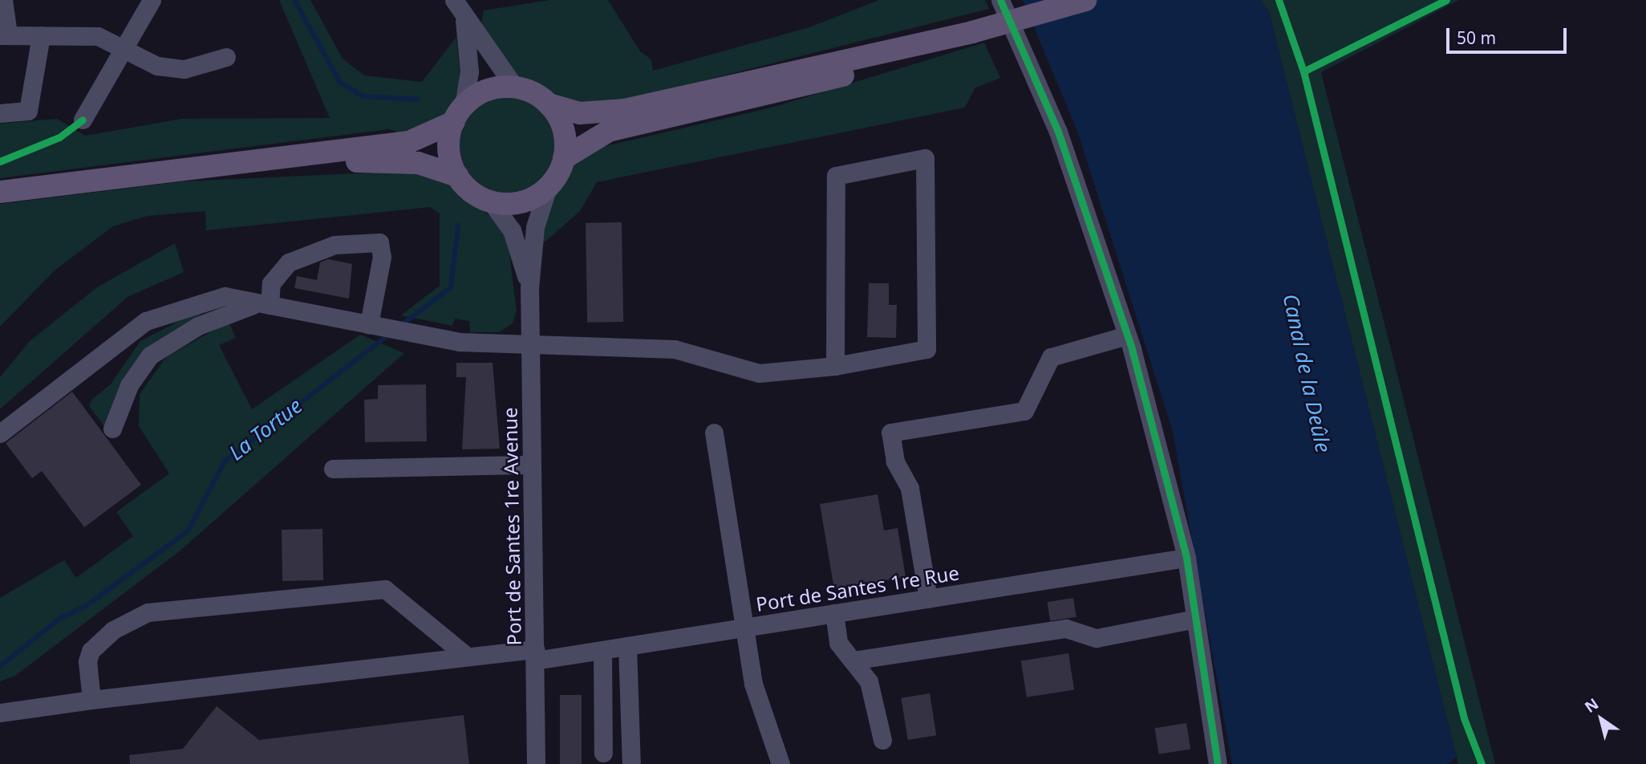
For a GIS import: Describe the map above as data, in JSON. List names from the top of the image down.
{
  "streets": {
    "street": ["Port de Santes 1re Avenue", "Port de Santes 1re Rue"]
  },
  "crossings": [
    ["Port de Santes 1re Avenue", "Port de Santes 1re Rue"]
  ],
  "water": ["Canal de la Deûle", "La Tortue"],
  "scale_bar": "50 m",
  "north": "top left"
}
